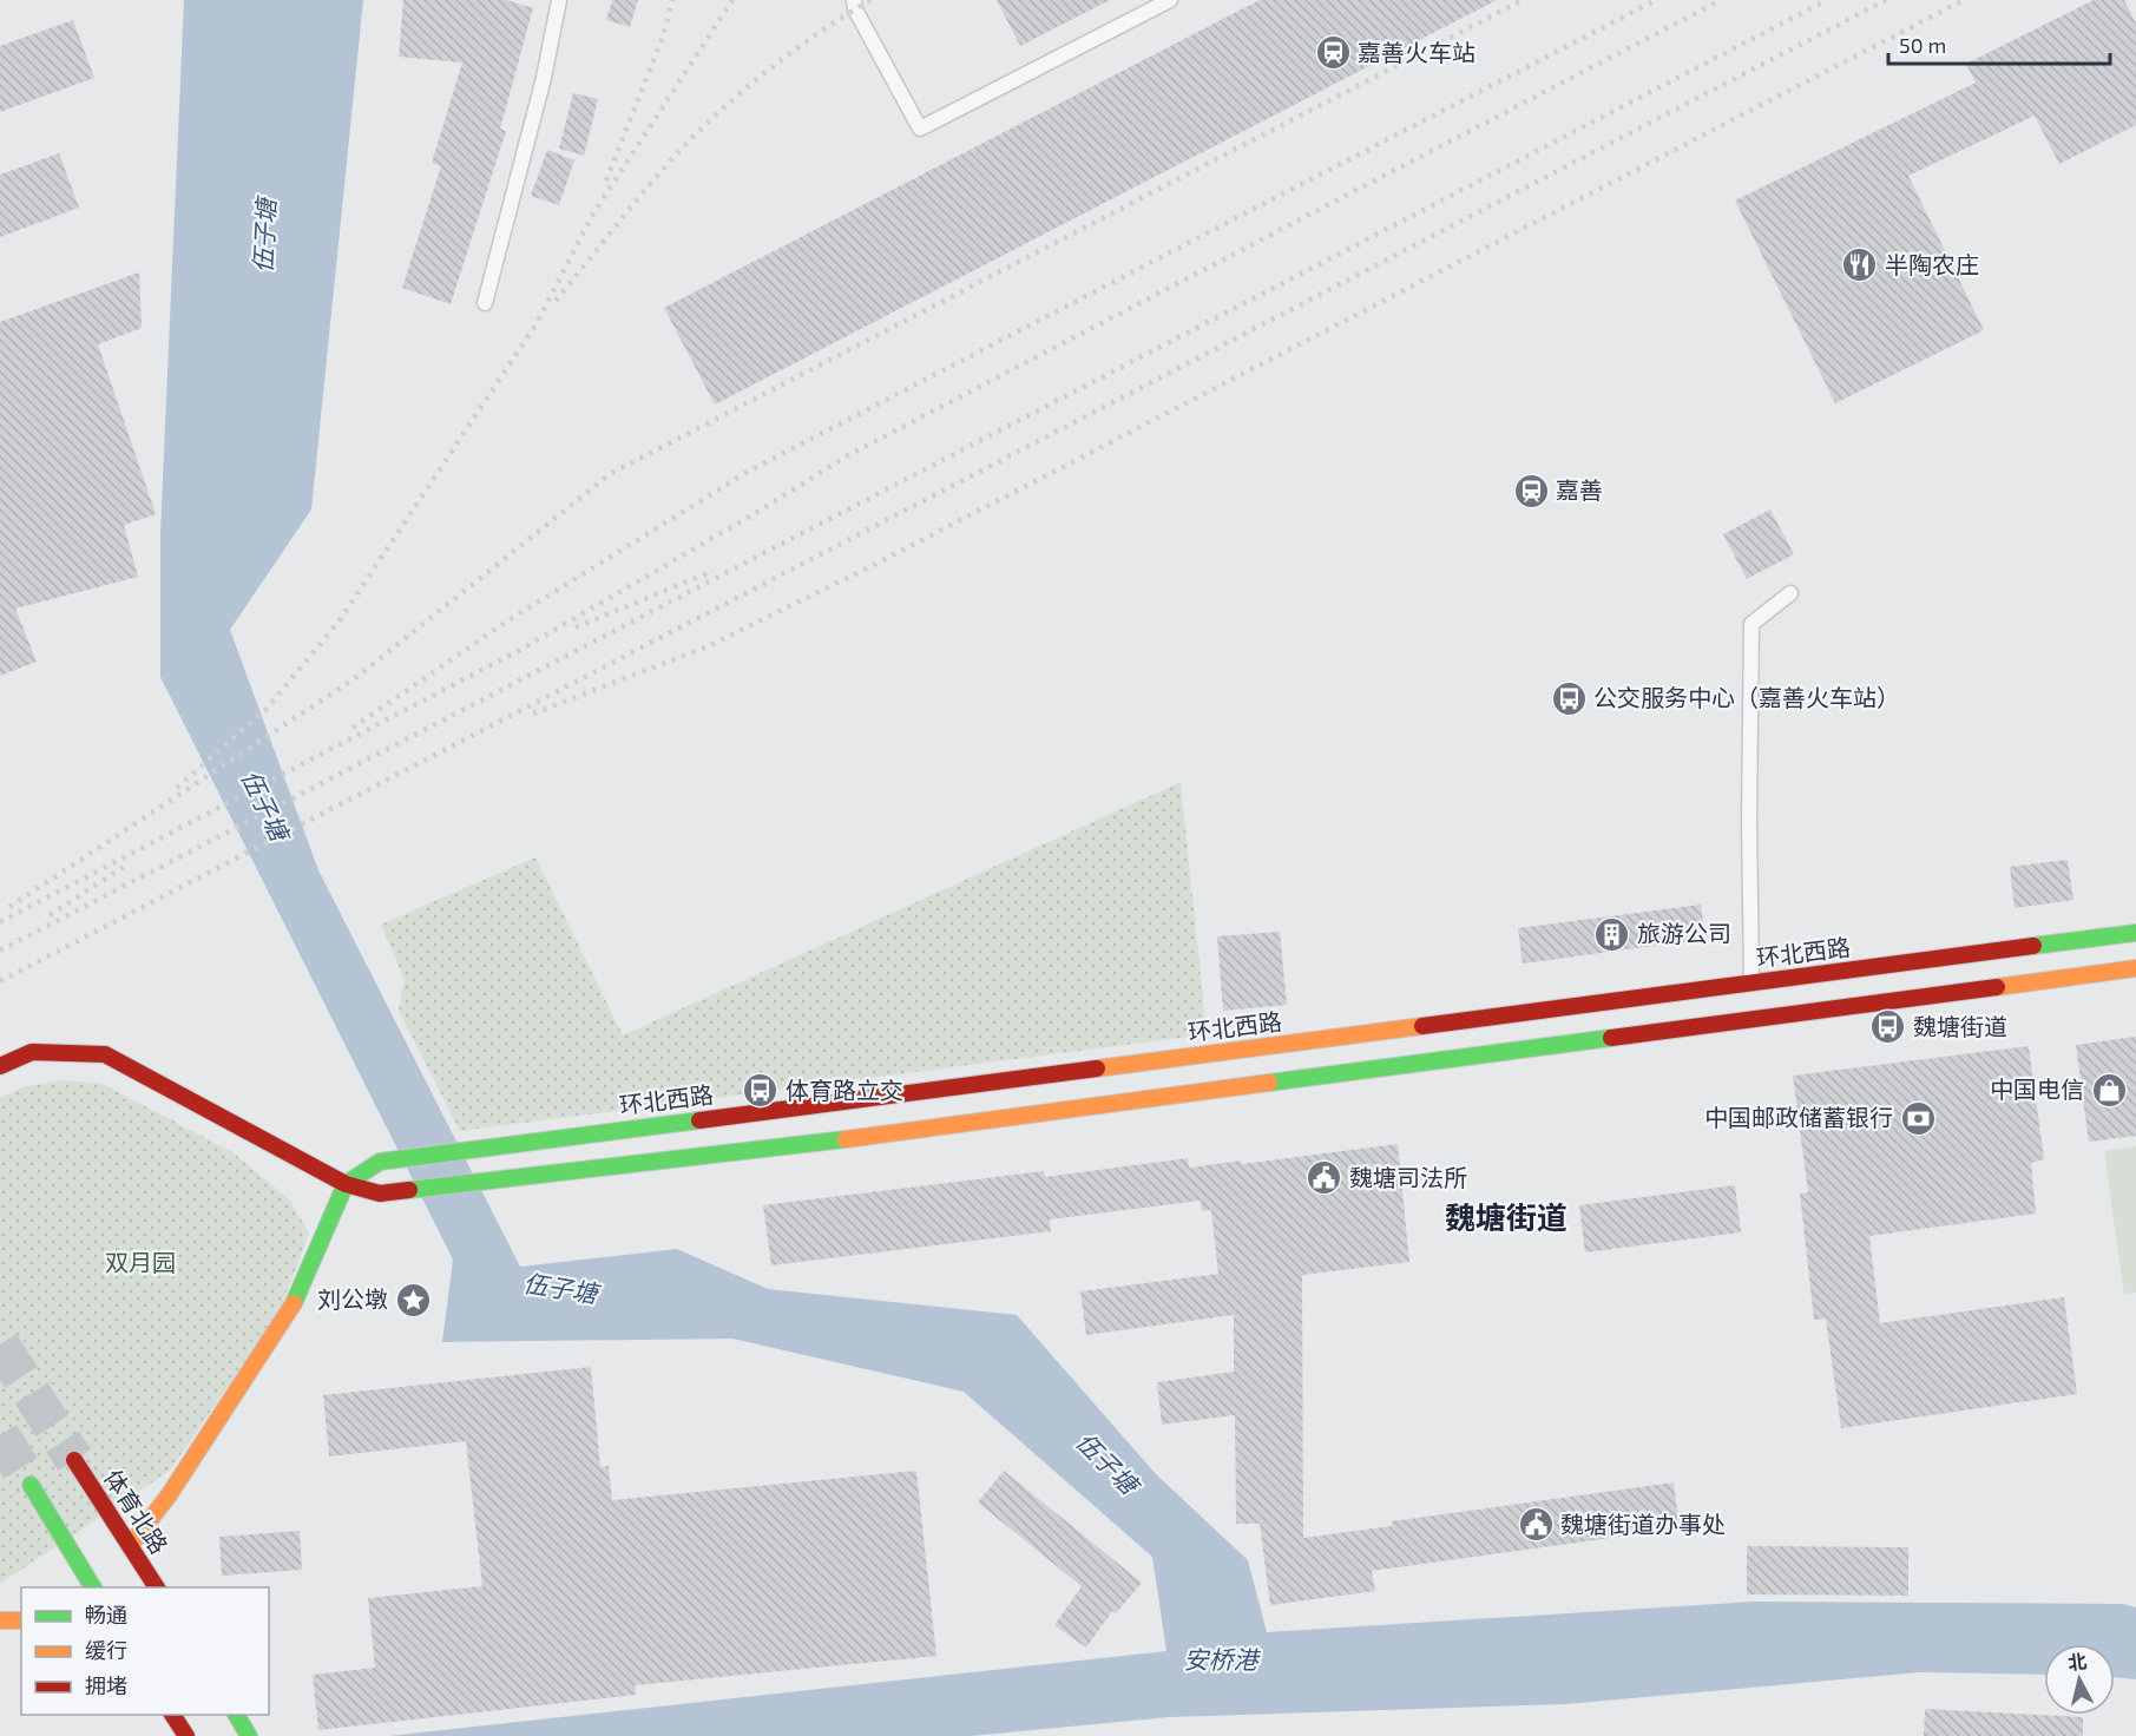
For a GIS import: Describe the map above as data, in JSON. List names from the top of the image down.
{
  "streets": {
    "street": ["环北西路", "体育北路"]
  },
  "districts": ["魏塘街道"],
  "water": ["伍子塘", "安桥港"],
  "parks": ["双月园"],
  "places": {
    "station": ["嘉善火车站", "嘉善"],
    "restaurant": ["半陶农庄"],
    "bus stop": ["公交服务中心（嘉善火车站）", "魏塘街道", "体育路立交"],
    "building": ["旅游公司"],
    "shop": ["中国电信"],
    "bank": ["中国邮政储蓄银行"],
    "public building": ["魏塘司法所", "魏塘街道办事处"],
    "place": ["刘公墩"]
  },
  "legend": ["畅通", "缓行", "拥堵"],
  "scale_bar": "50 m",
  "north": "top"
}
